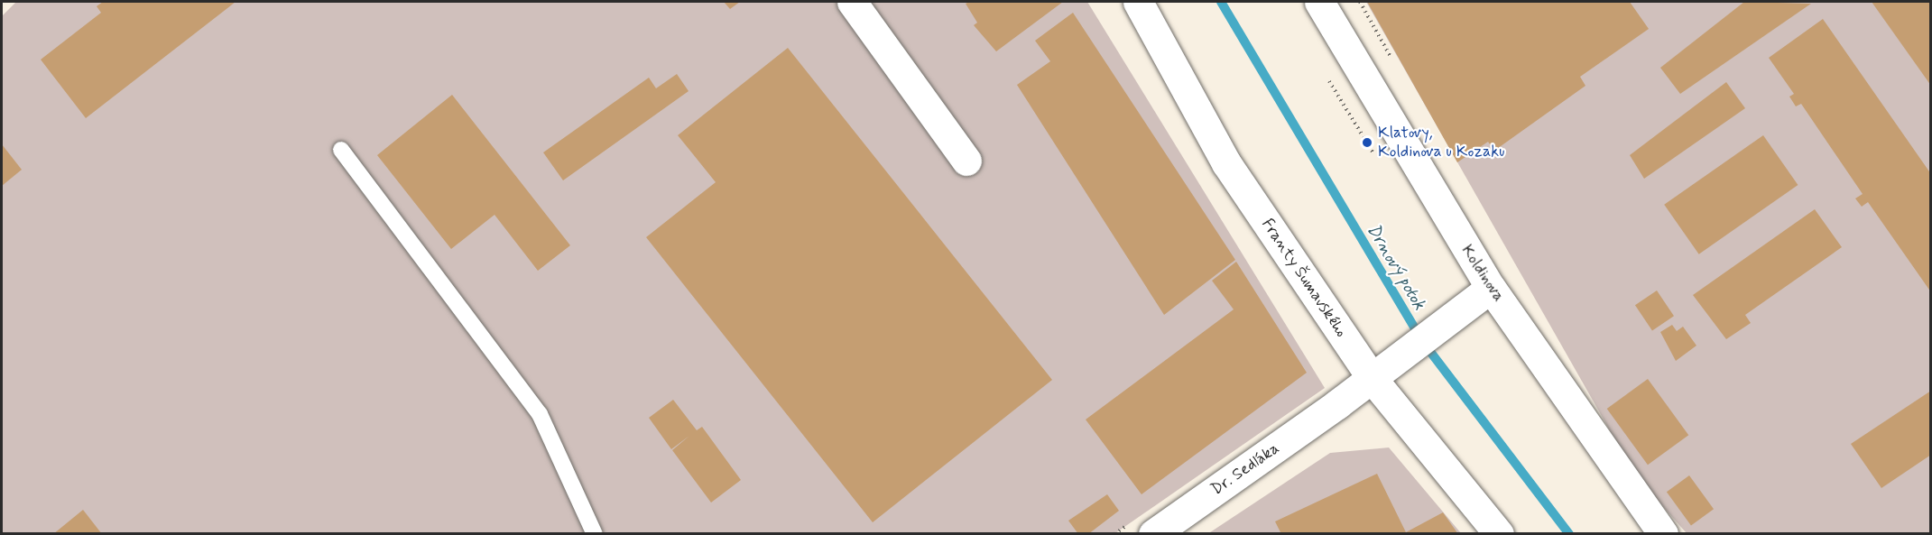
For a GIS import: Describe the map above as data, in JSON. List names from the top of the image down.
{
  "streets": {
    "street": ["Koldinova", "Franty Šumavského", "Dr. Sedláka"]
  },
  "crossings": [
    ["Koldinova", "Dr. Sedláka"],
    ["Franty Šumavského", "Dr. Sedláka"]
  ],
  "water": ["Drnový potok"],
  "places": ["Klatovy, Koldinova u Kozaku"]
}
